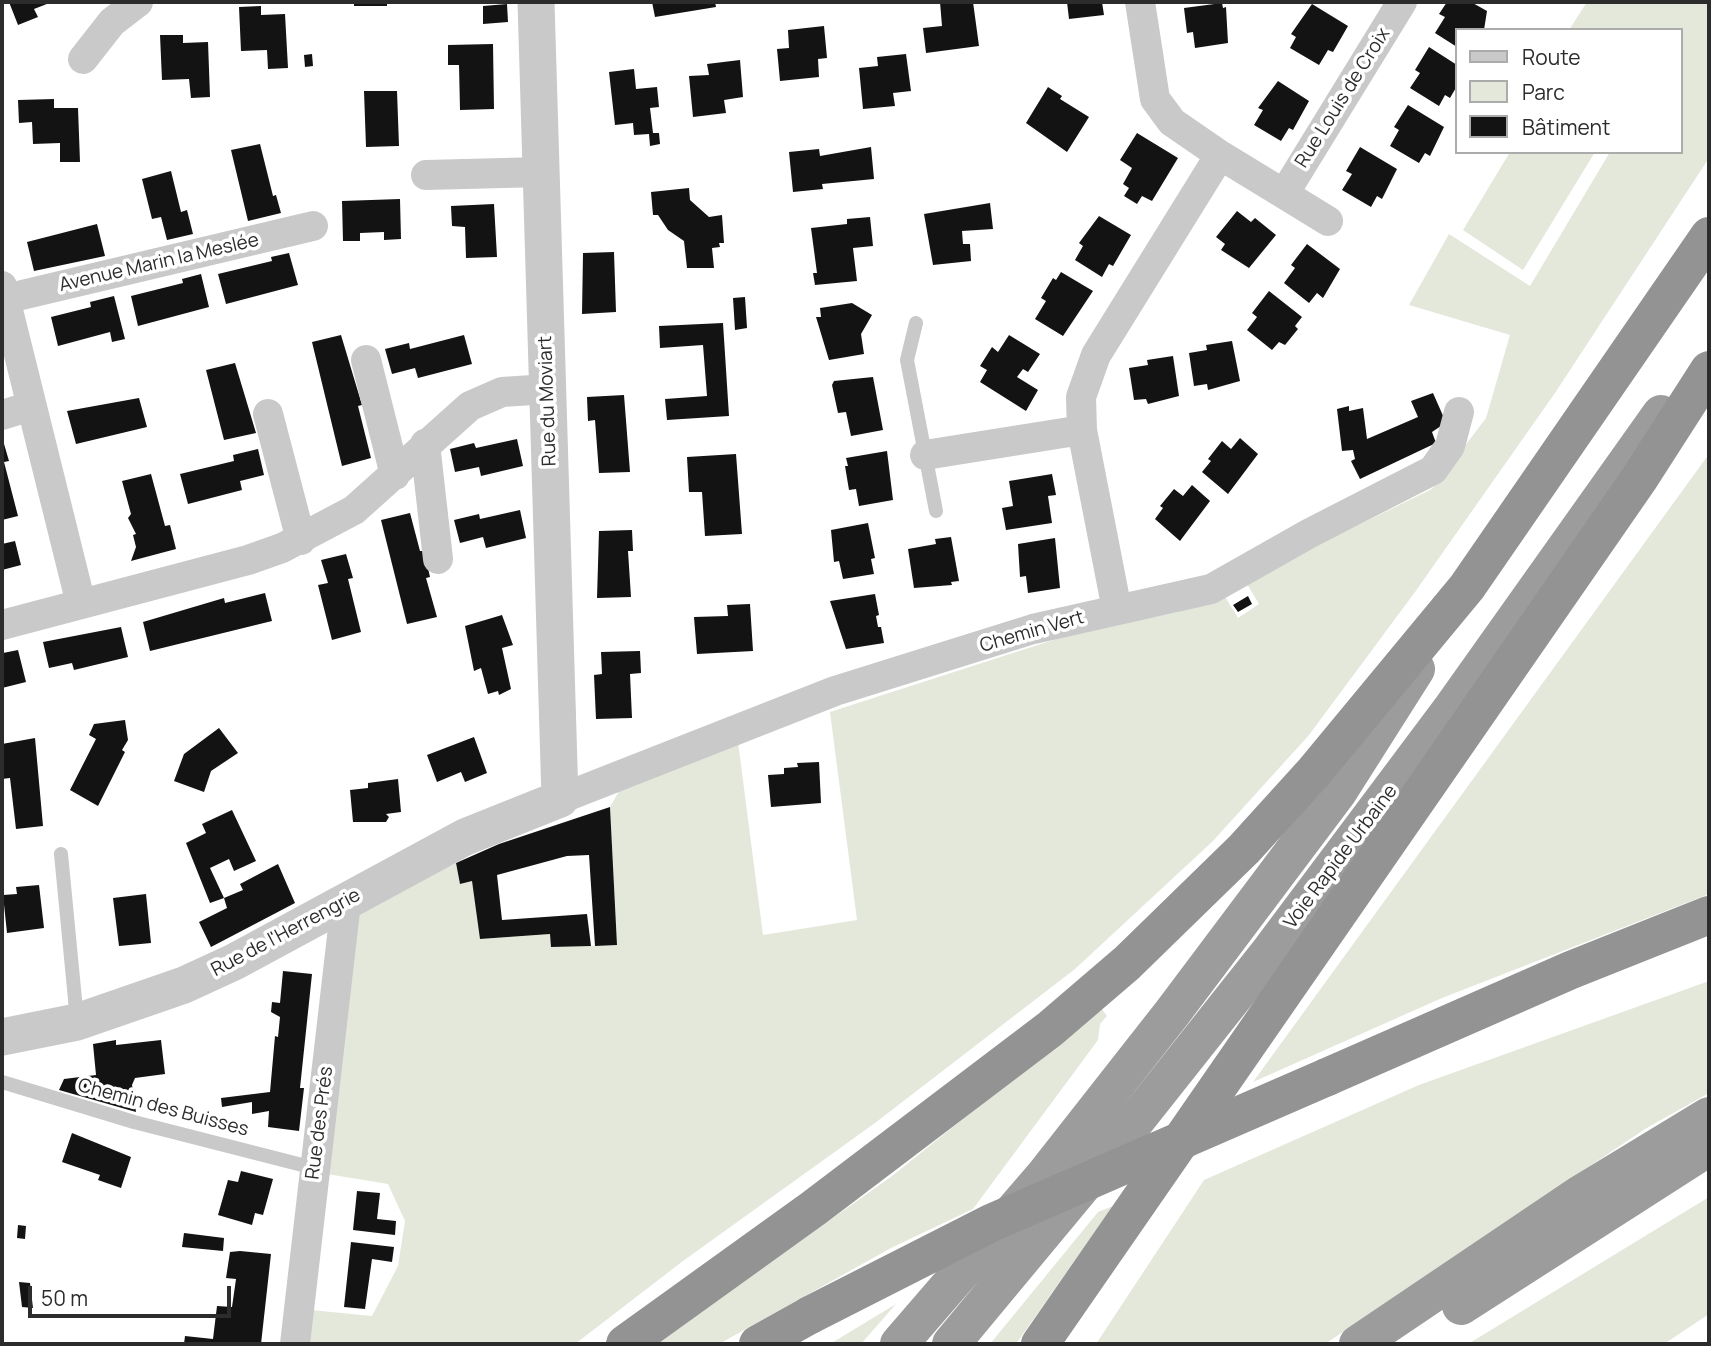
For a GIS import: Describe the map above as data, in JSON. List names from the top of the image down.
{
  "streets": {
    "highway": ["Voie Rapide Urbaine"],
    "street": [
      "Rue Louis de Croix",
      "Avenue Marin la Meslée",
      "Rue du Moviart",
      "Chemin Vert",
      "Rue de l'Herrengrie",
      "Rue des Prés"
    ],
    "lane": ["Chemin des Buisses"]
  },
  "crossings": [
    ["Rue du Moviart", "Chemin Vert"],
    ["Rue du Moviart", "Rue de l'Herrengrie"],
    ["Chemin Vert", "Rue de l'Herrengrie"],
    ["Rue de l'Herrengrie", "Rue des Prés"],
    ["Chemin des Buisses", "Rue des Prés"]
  ],
  "legend": ["Route", "Parc", "Bâtiment"],
  "scale_bar": "50 m"
}
